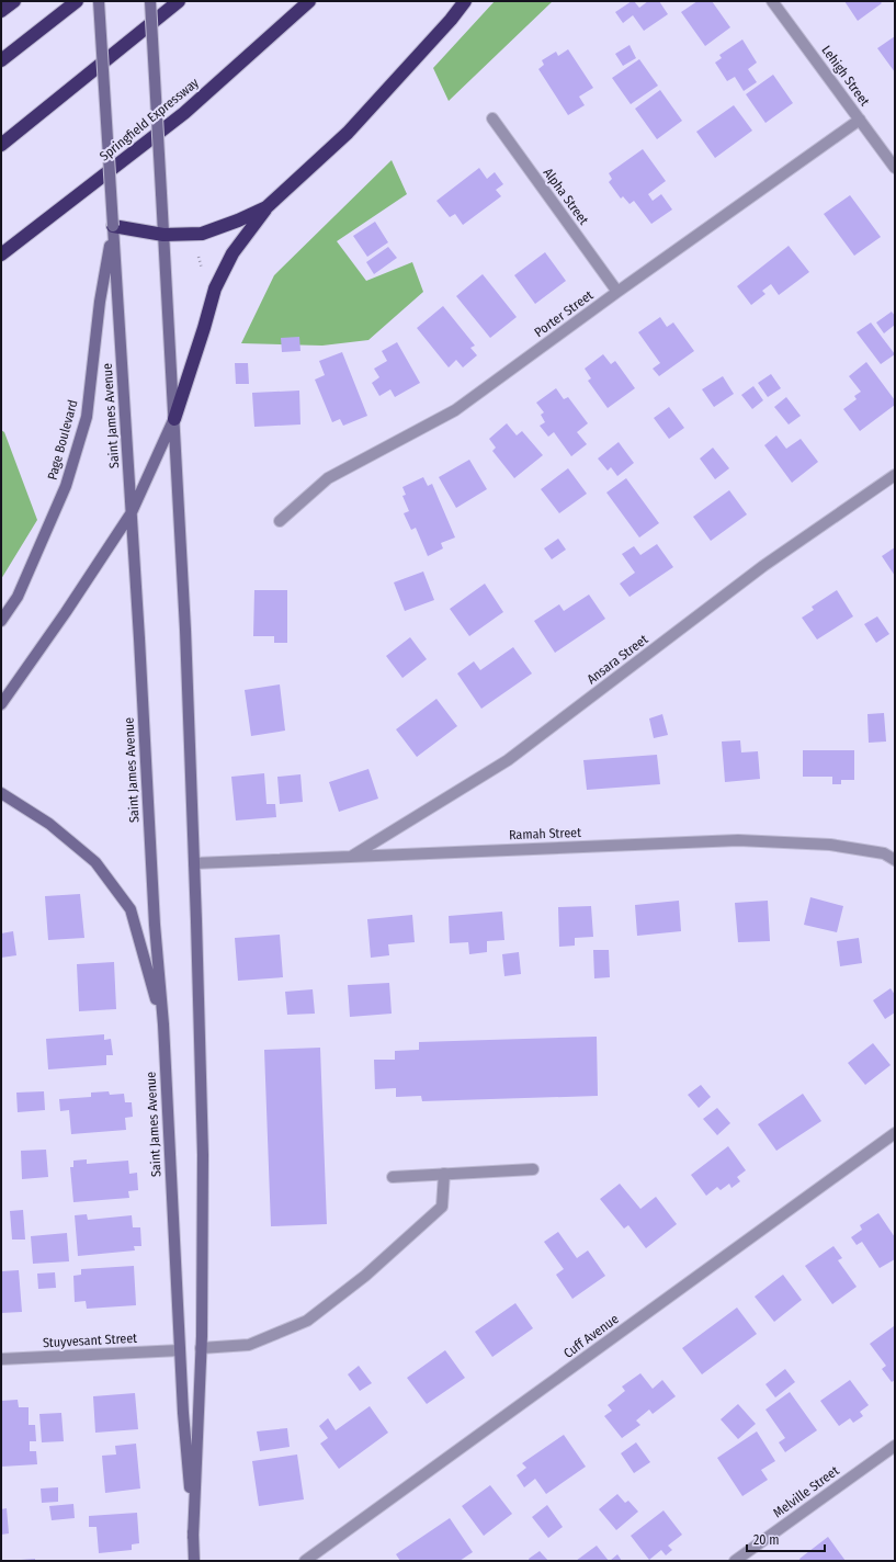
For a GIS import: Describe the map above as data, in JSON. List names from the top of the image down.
{
  "streets": {
    "highway": ["Springfield Expressway"],
    "main road": ["Saint James Avenue", "Page Boulevard"],
    "street": [
      "Lehigh Street",
      "Alpha Street",
      "Porter Street",
      "Ansara Street",
      "Ramah Street",
      "Cuff Avenue",
      "Stuyvesant Street",
      "Melville Street"
    ]
  },
  "crossings": [
    ["Lehigh Street", "Porter Street"],
    ["Alpha Street", "Porter Street"],
    ["Saint James Avenue", "Page Boulevard"],
    ["Saint James Avenue", "Ramah Street"],
    ["Saint James Avenue", "Stuyvesant Street"],
    ["Ansara Street", "Ramah Street"]
  ],
  "scale_bar": "20 m"
}
